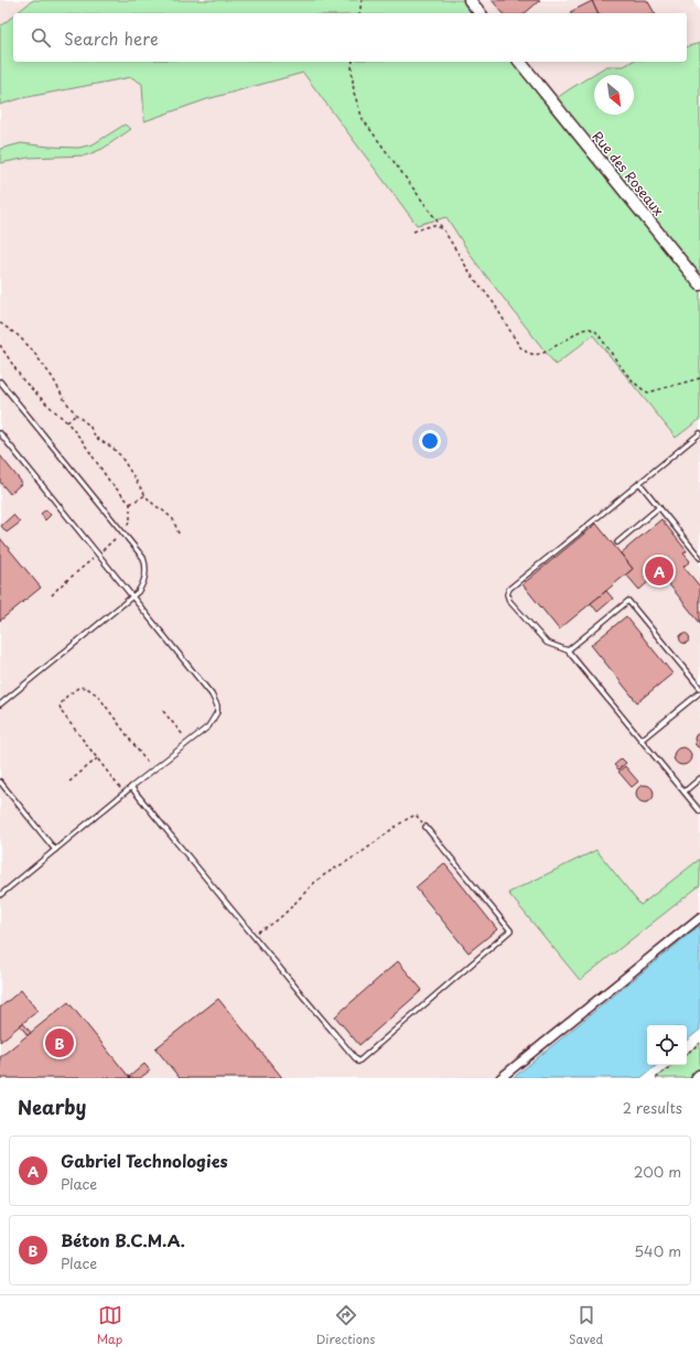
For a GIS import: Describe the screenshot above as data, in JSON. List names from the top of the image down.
{
  "streets": {
    "street": ["Rue des Roseaux"]
  },
  "north": "bottom right",
  "page": {
    "search": "Search here",
    "pins": ["A", "B"],
    "heading": ["Nearby", "2 results"],
    "list": [
      {
        "mark": "A",
        "name": "Gabriel Technologies",
        "note": "Place",
        "value": "200 m"
      },
      {
        "mark": "B",
        "name": "Béton B.C.M.A.",
        "note": "Place",
        "value": "540 m"
      }
    ],
    "nav": ["Map", "Directions", "Saved"]
  }
}
